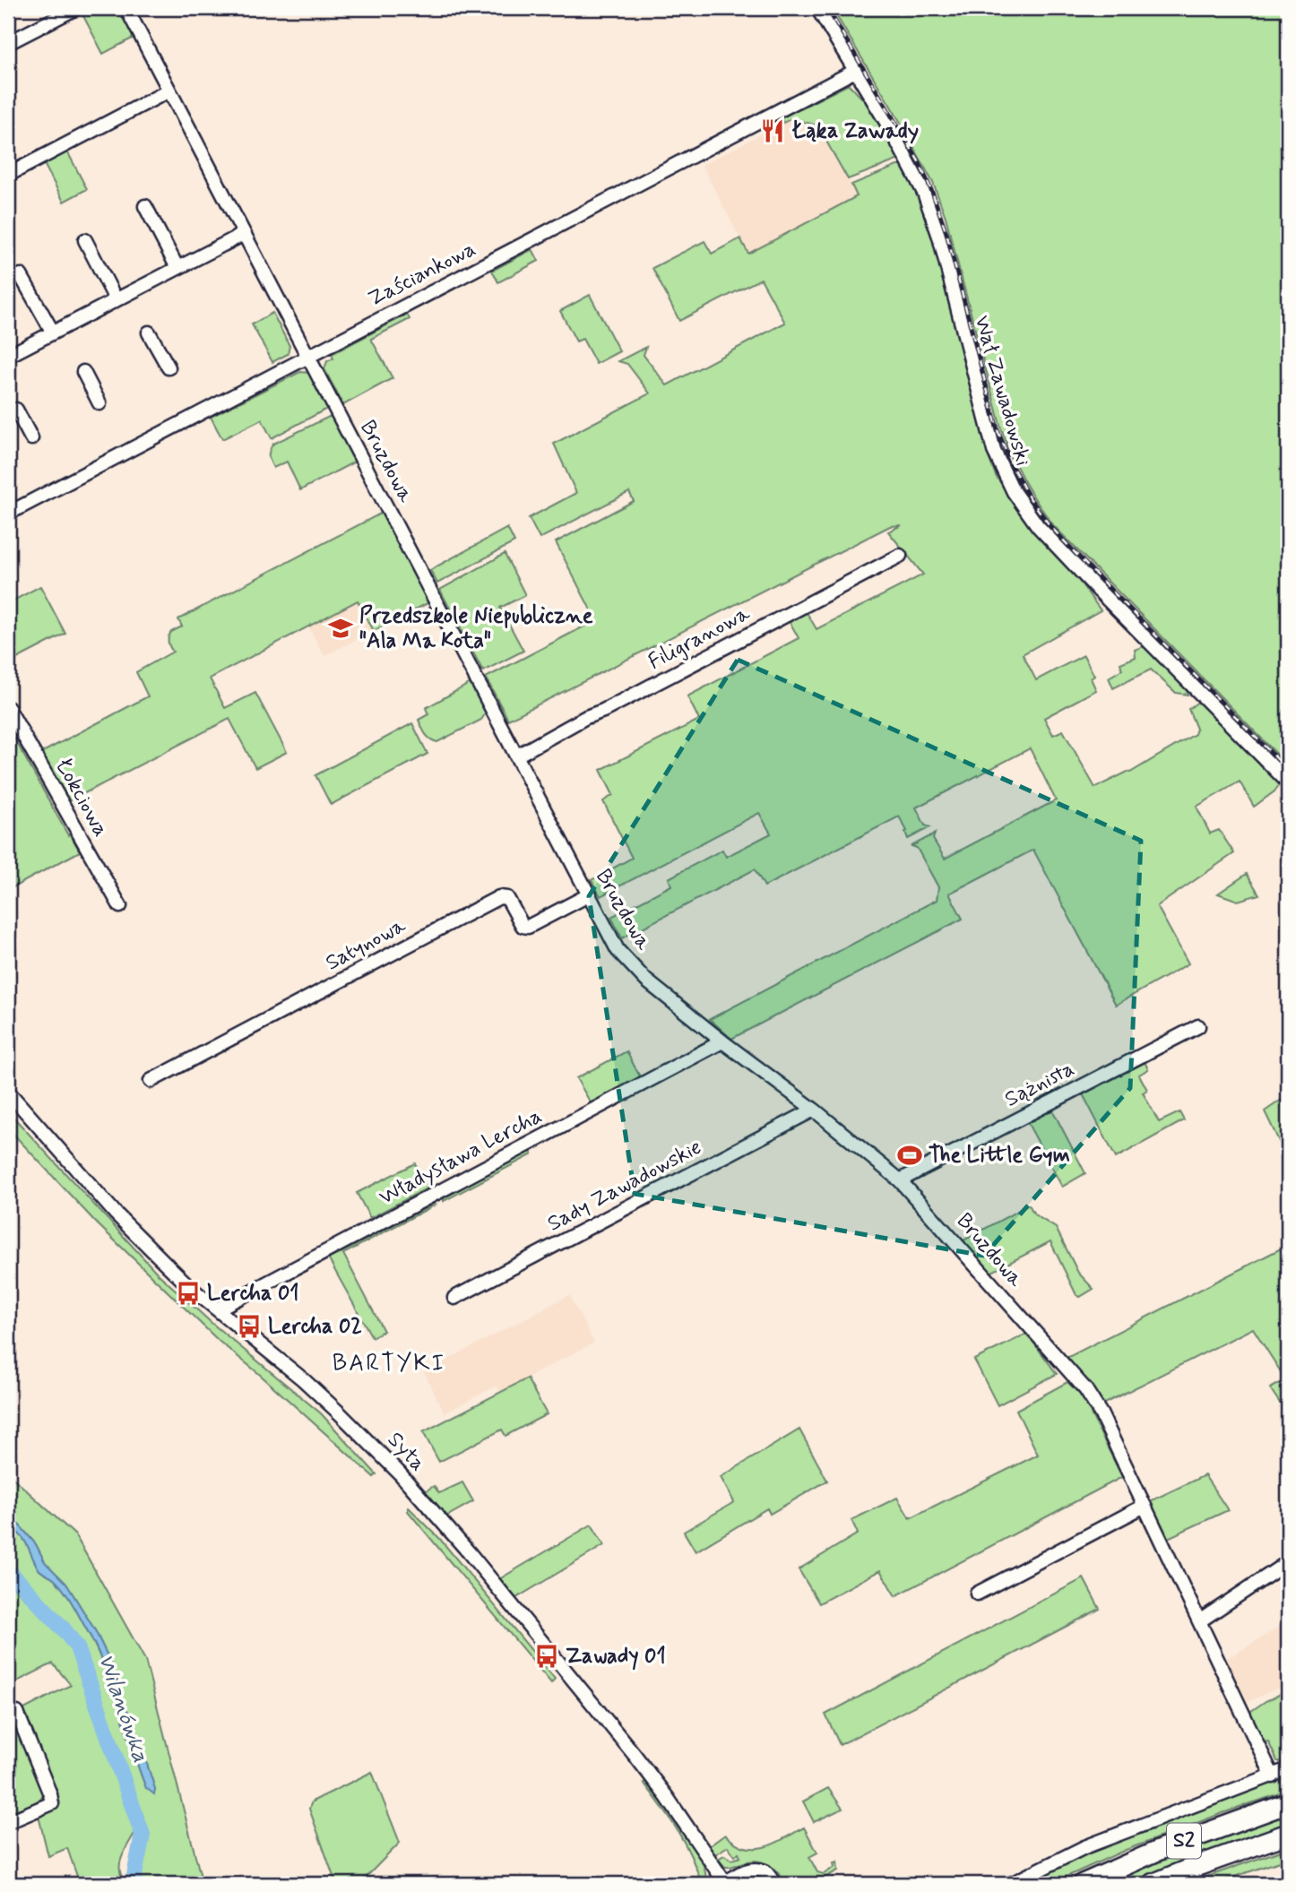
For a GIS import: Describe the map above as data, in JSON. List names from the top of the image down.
{
  "streets": {
    "highway": ["S2"],
    "street": [
      "Zaściankowa",
      "Wał Zawadowski",
      "Bruzdowa",
      "Filigranowa",
      "Łokciowa",
      "Satynowa",
      "Sążnista",
      "Władysława Lercha",
      "Sady Zawadowskie",
      "Syta"
    ]
  },
  "crossings": [
    ["Zaściankowa", "Wał Zawadowski"],
    ["Zaściankowa", "Bruzdowa"],
    ["Bruzdowa", "Filigranowa"],
    ["Bruzdowa", "Satynowa"],
    ["Bruzdowa", "Sążnista"],
    ["Bruzdowa", "Władysława Lercha"],
    ["Bruzdowa", "Sady Zawadowskie"],
    ["Władysława Lercha", "Syta"]
  ],
  "districts": ["BARTYKI"],
  "water": ["Wilanówka"],
  "places": {
    "restaurant": ["Łąka Zawady"],
    "school or university": ["Przedszkole Niepubliczne \"Ala Ma Kota\""],
    "sports": ["The Little Gym"],
    "bus stop": ["Lercha 01", "Lercha 02", "Zawady 01"]
  }
}
